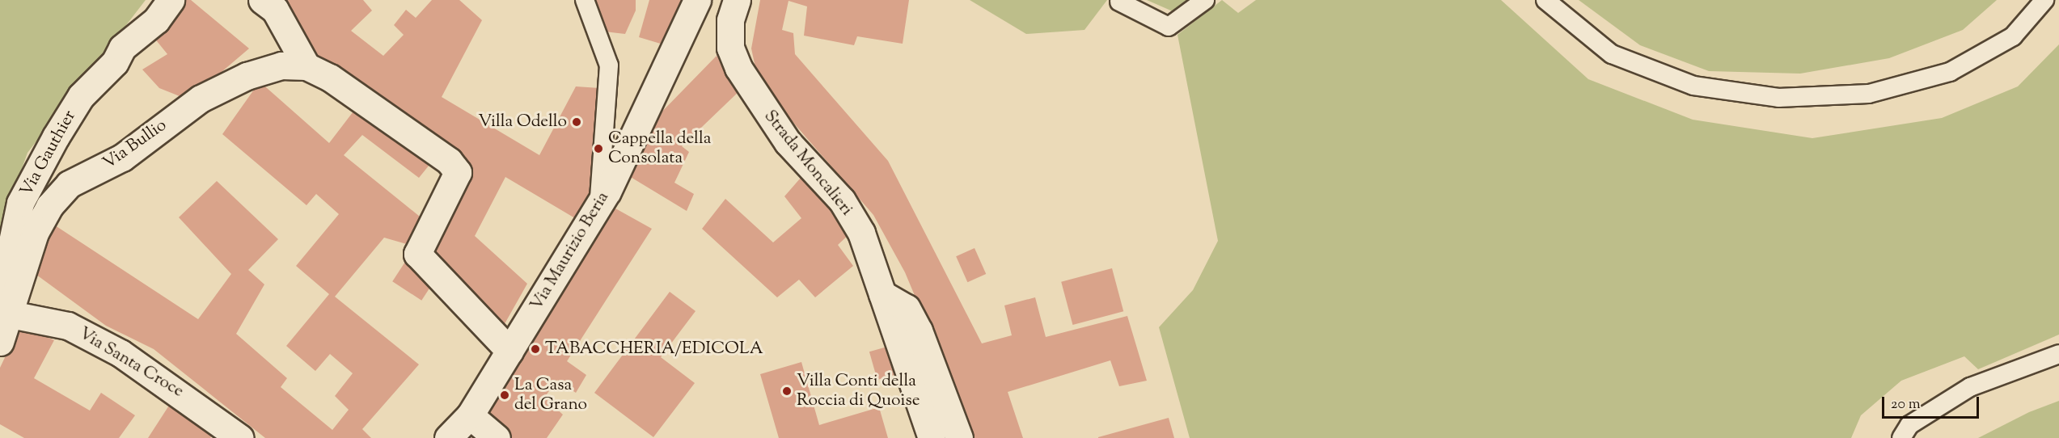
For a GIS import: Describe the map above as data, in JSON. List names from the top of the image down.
{
  "streets": {
    "street": [
      "Via Bullio",
      "Via Gauthier",
      "Strada Moncalieri",
      "Via Maurizio Beria",
      "Via Santa Croce"
    ]
  },
  "crossings": [
    ["Via Bullio", "Via Gauthier"],
    ["Via Bullio", "Via Santa Croce"],
    ["Via Gauthier", "Via Santa Croce"]
  ],
  "places": [
    "Villa Odello",
    "Cappella della Consolata",
    "TABACCHERIA/EDICOLA",
    "Villa Conti della Roccia di Quoise",
    "La Casa del Grano"
  ],
  "scale_bar": "20 m"
}
